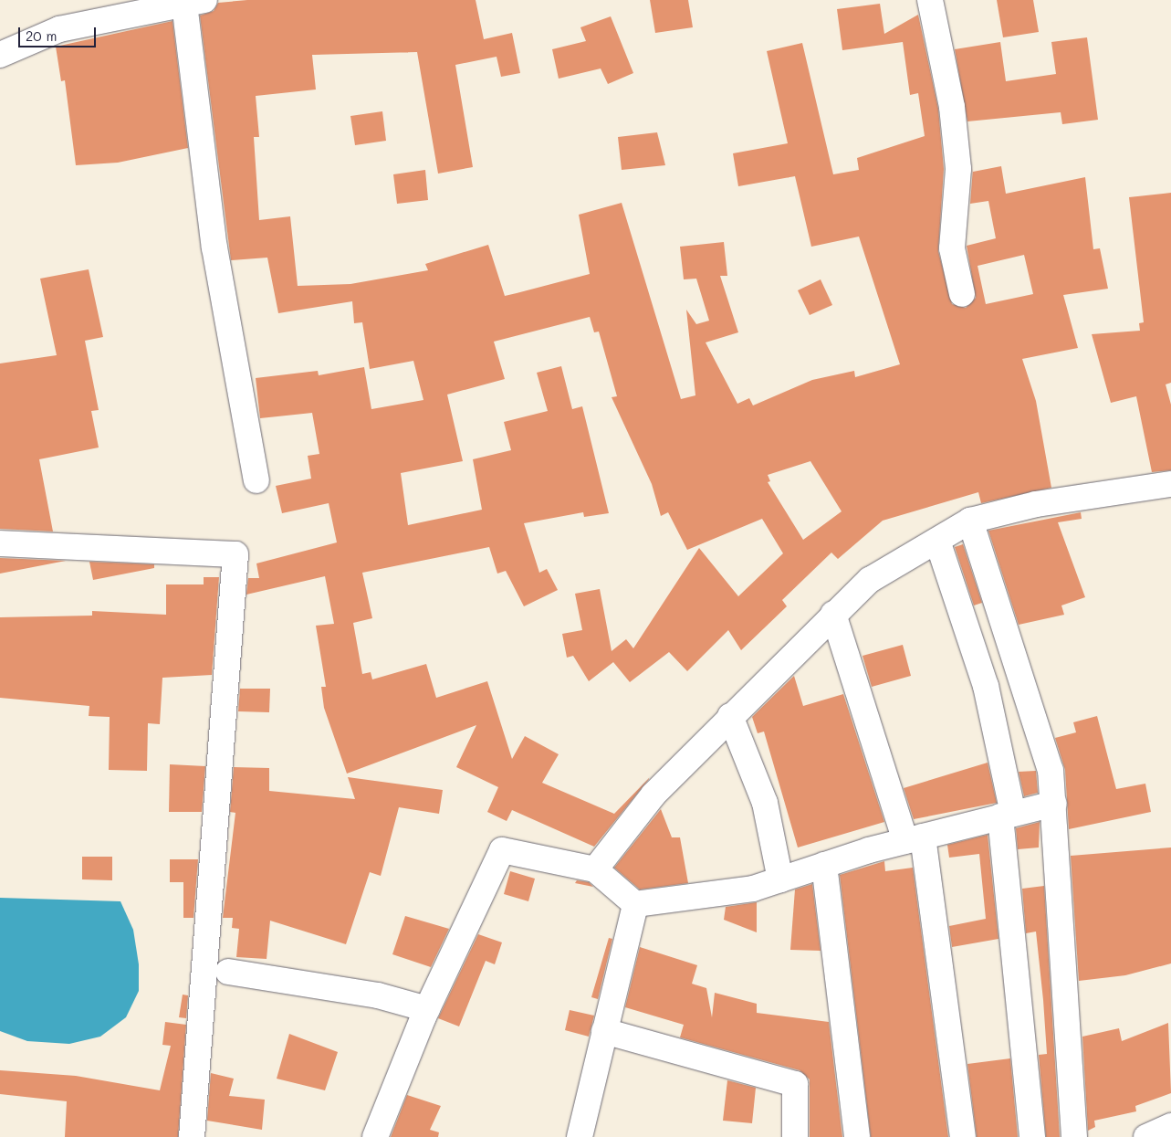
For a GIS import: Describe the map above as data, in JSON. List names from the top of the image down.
{
  "scale_bar": "20 m"
}
